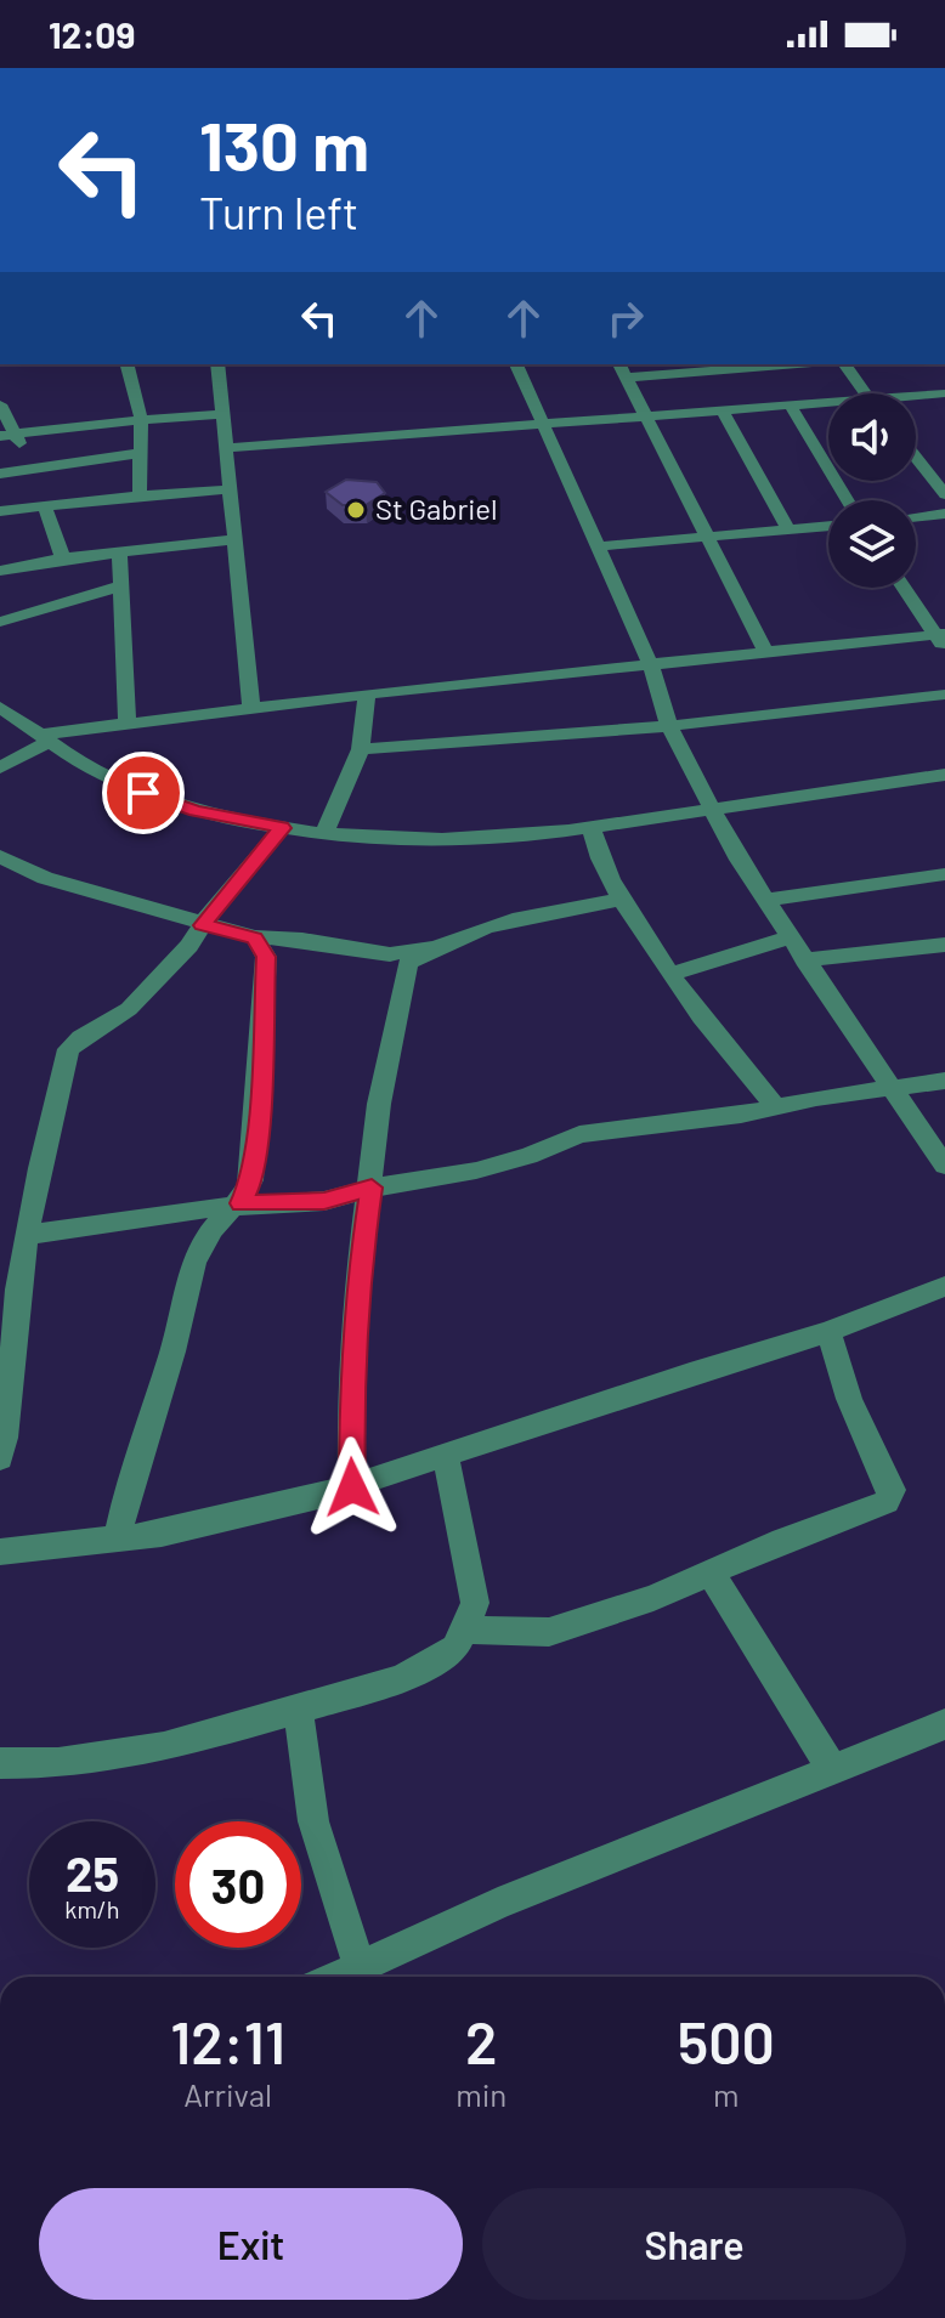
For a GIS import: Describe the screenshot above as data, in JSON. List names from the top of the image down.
{
  "places": ["St Gabriel"],
  "page": {
    "status": "12:09",
    "turn": ["130 m", "Turn left"],
    "speed": "25 km/h",
    "limit": "30",
    "eta": [
      "12:11",
      "Arrival",
      "2",
      "min",
      "500",
      "m"
    ],
    "buttons": ["Exit", "Share"]
  }
}
